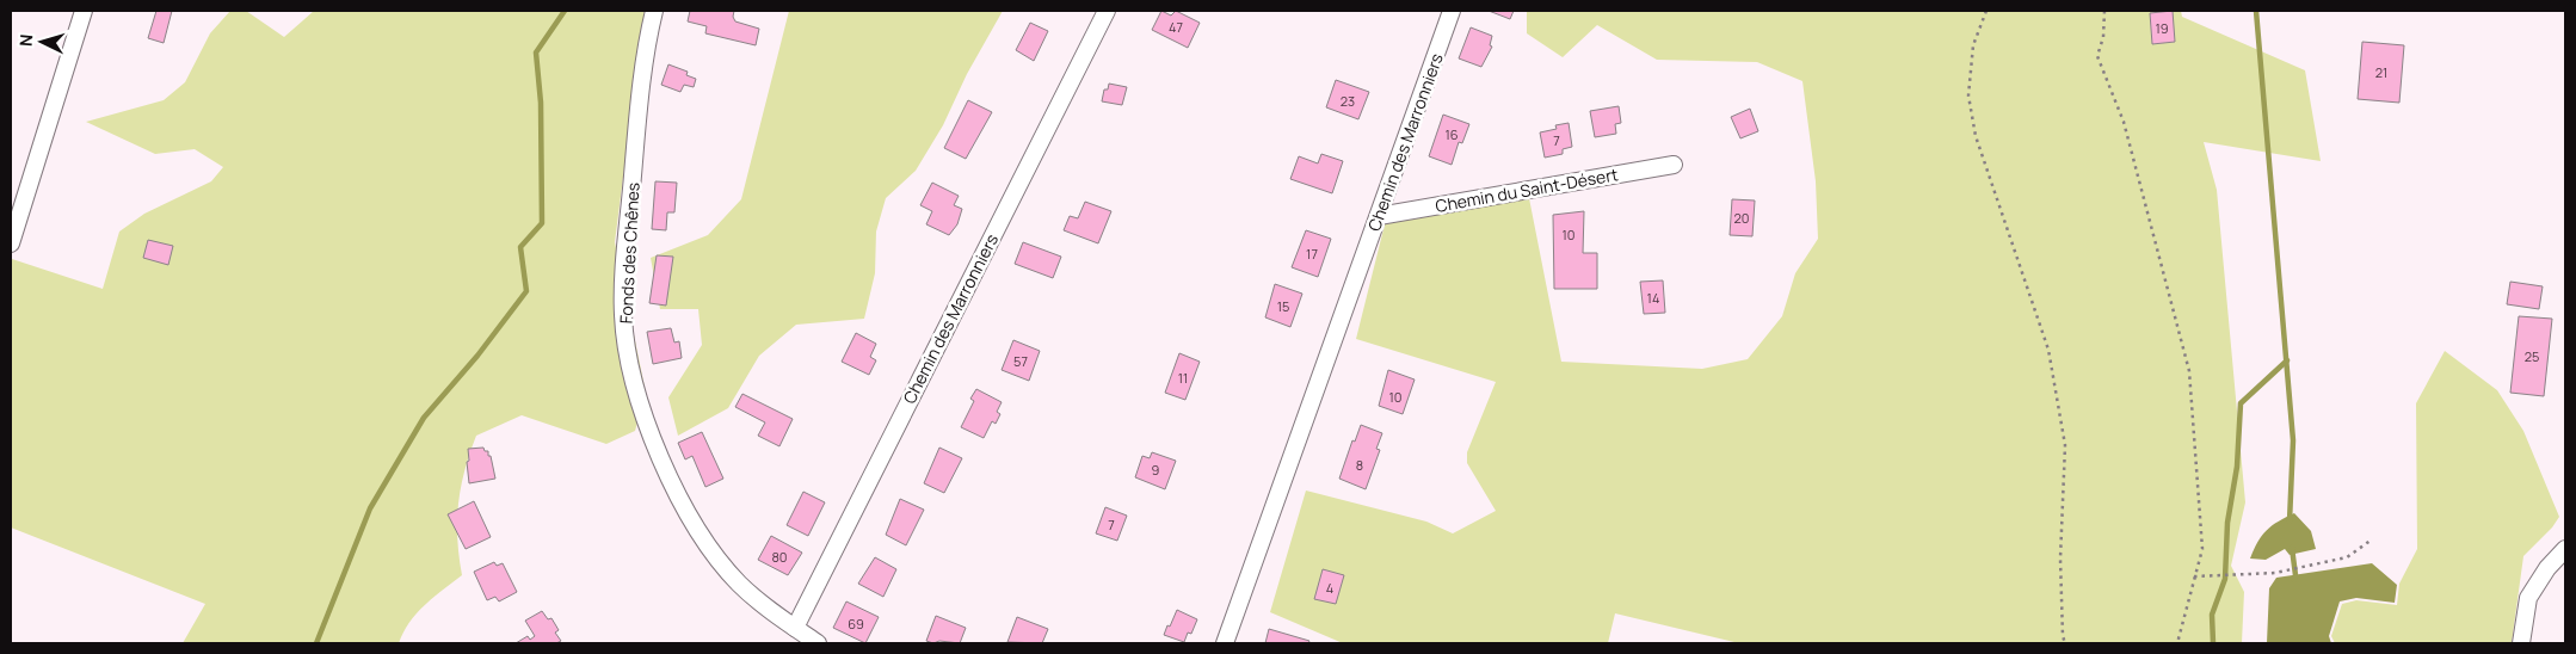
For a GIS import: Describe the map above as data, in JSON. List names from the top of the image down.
{
  "streets": {
    "street": ["Chemin des Marronniers", "Chemin du Saint-Désert", "Fonds des Chênes"]
  },
  "crossings": [
    ["Chemin des Marronniers", "Chemin du Saint-Désert"],
    ["Chemin des Marronniers", "Fonds des Chênes"]
  ],
  "house_numbers": [
    "47",
    "19",
    "21",
    "23",
    "16",
    "7",
    "20",
    "10",
    "17",
    "14",
    "15",
    "25",
    "57",
    "11",
    "10",
    "8",
    "9",
    "7",
    "80",
    "4",
    "69"
  ],
  "north": "left"
}
